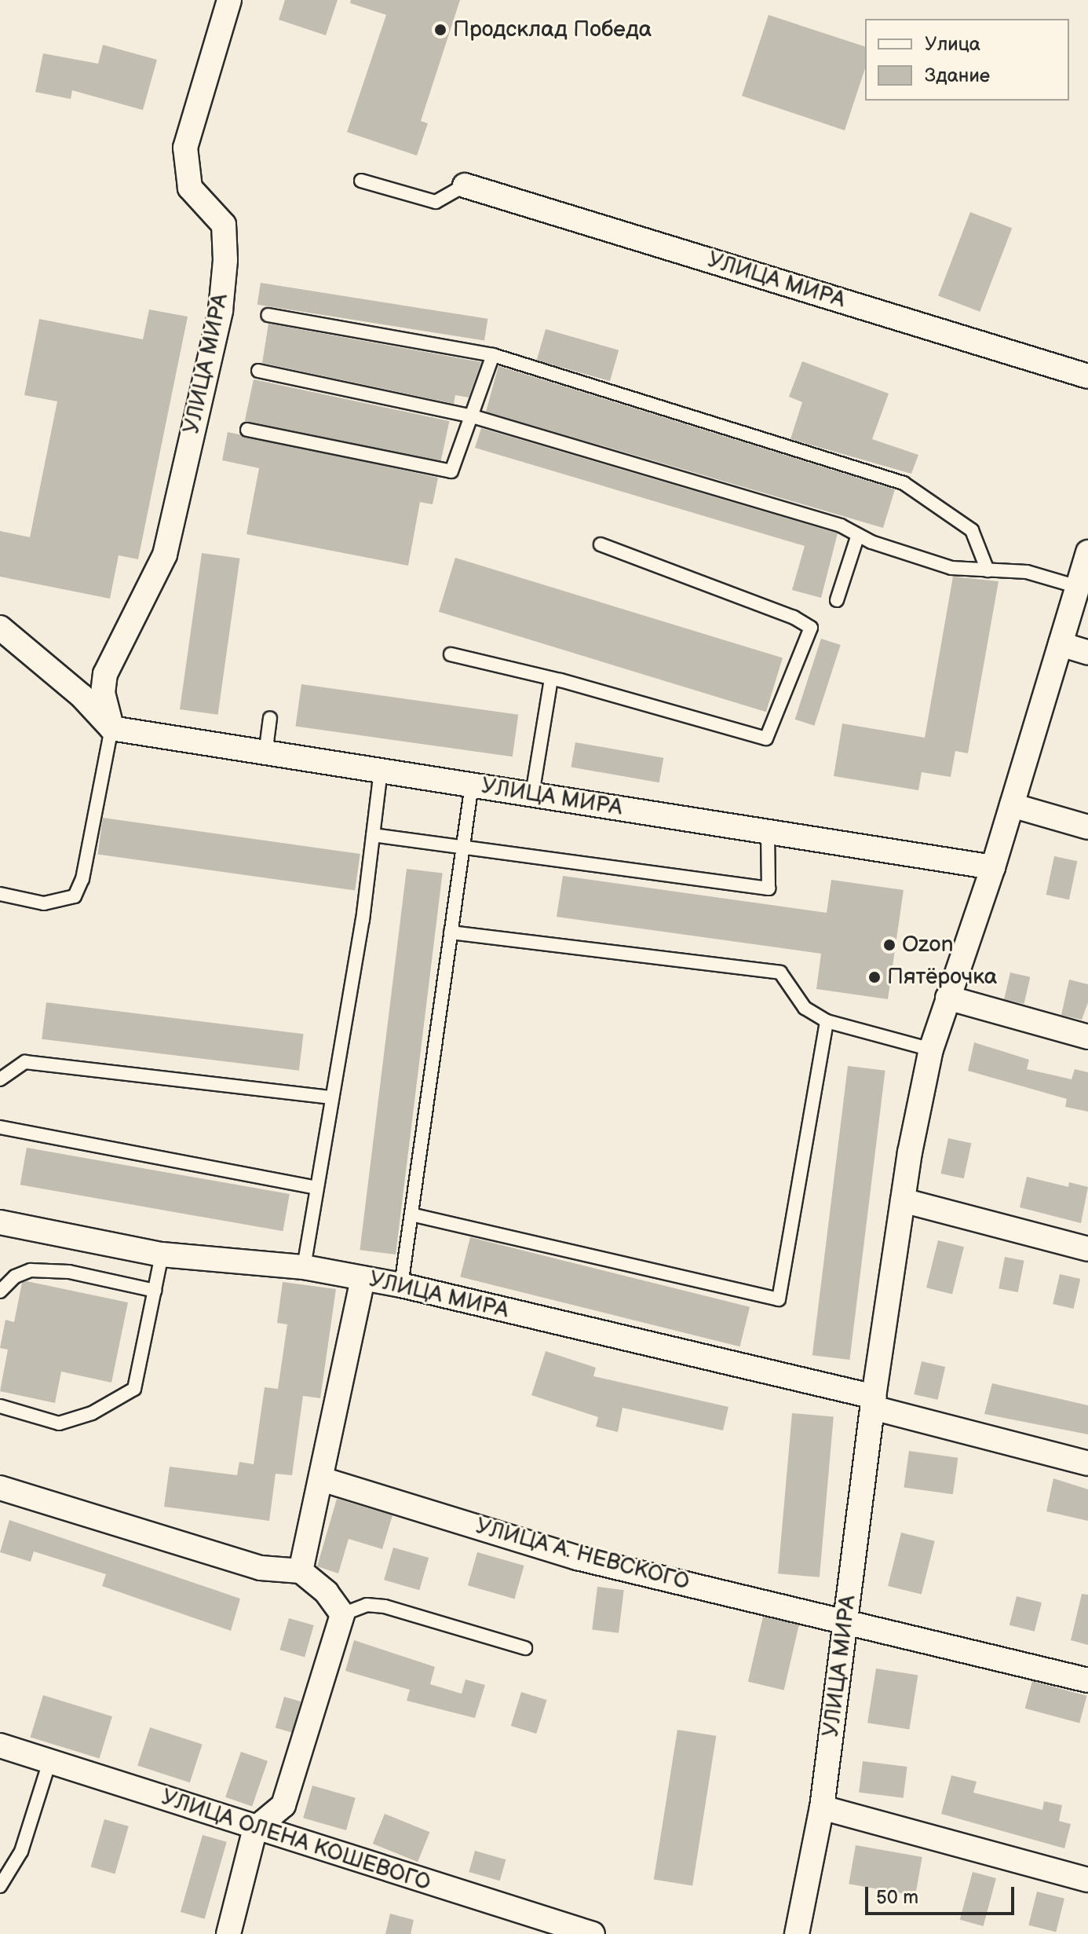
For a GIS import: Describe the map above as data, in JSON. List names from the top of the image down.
{
  "streets": {
    "street": ["УЛИЦА МИРА", "УЛИЦА А. НЕВСКОГО", "УЛИЦА ОЛЕНА КОШЕВОГО"]
  },
  "crossings": [
    ["УЛИЦА МИРА", "УЛИЦА А. НЕВСКОГО"]
  ],
  "places": ["Продсклад Победа", "Ozon", "Пятёрочка"],
  "legend": ["Улица", "Здание"],
  "scale_bar": "50 m"
}
